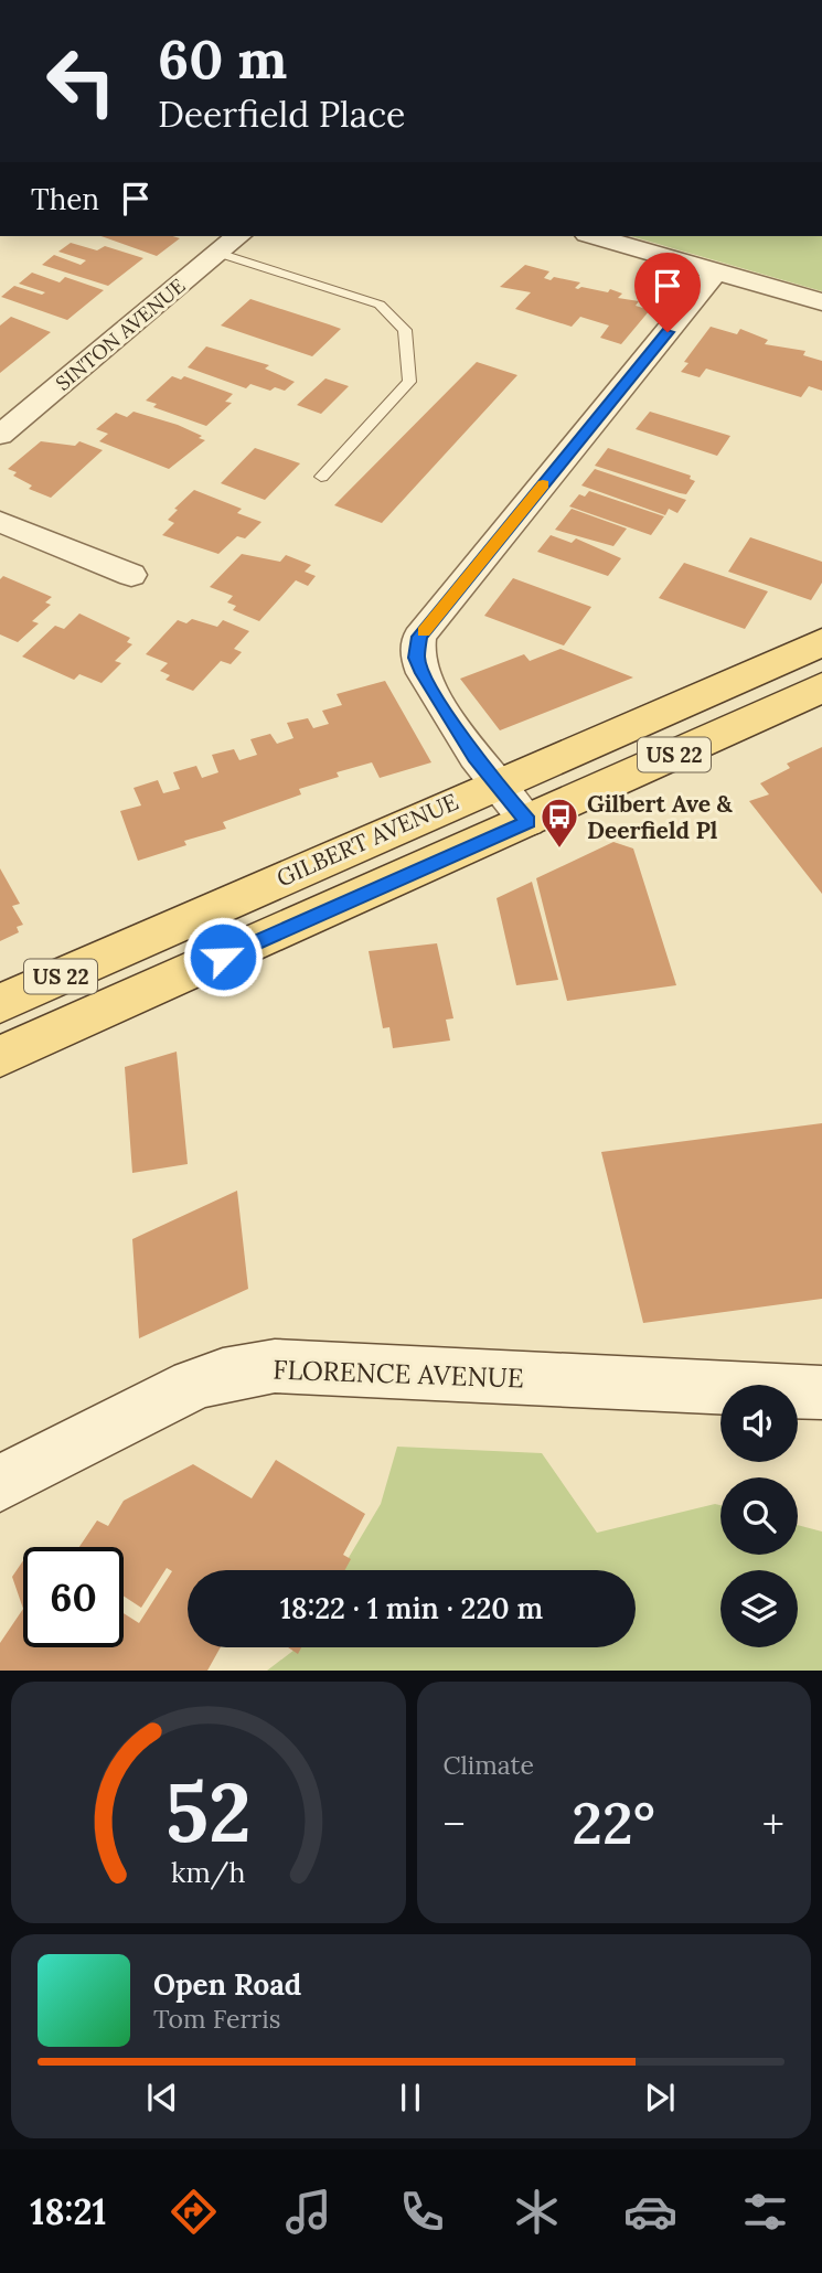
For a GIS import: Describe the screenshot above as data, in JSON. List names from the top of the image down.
{
  "streets": {
    "main road": ["US 22", "GILBERT AVENUE"],
    "street": ["SINTON AVENUE", "FLORENCE AVENUE"]
  },
  "places": {
    "bus stop": ["Gilbert Ave & Deerfield Pl"]
  },
  "page": {
    "turn": ["60 m", "Deerfield Place"],
    "then": "Then",
    "limit": "60",
    "trip": "18:22 · 1 min · 220 m",
    "tile": "Climate",
    "heat": ["−", "22°", "+"],
    "song": ["Open Road", "Tom Ferris"],
    "tabs": "18:21",
    "gauge": ["52", "km/h"]
  }
}
